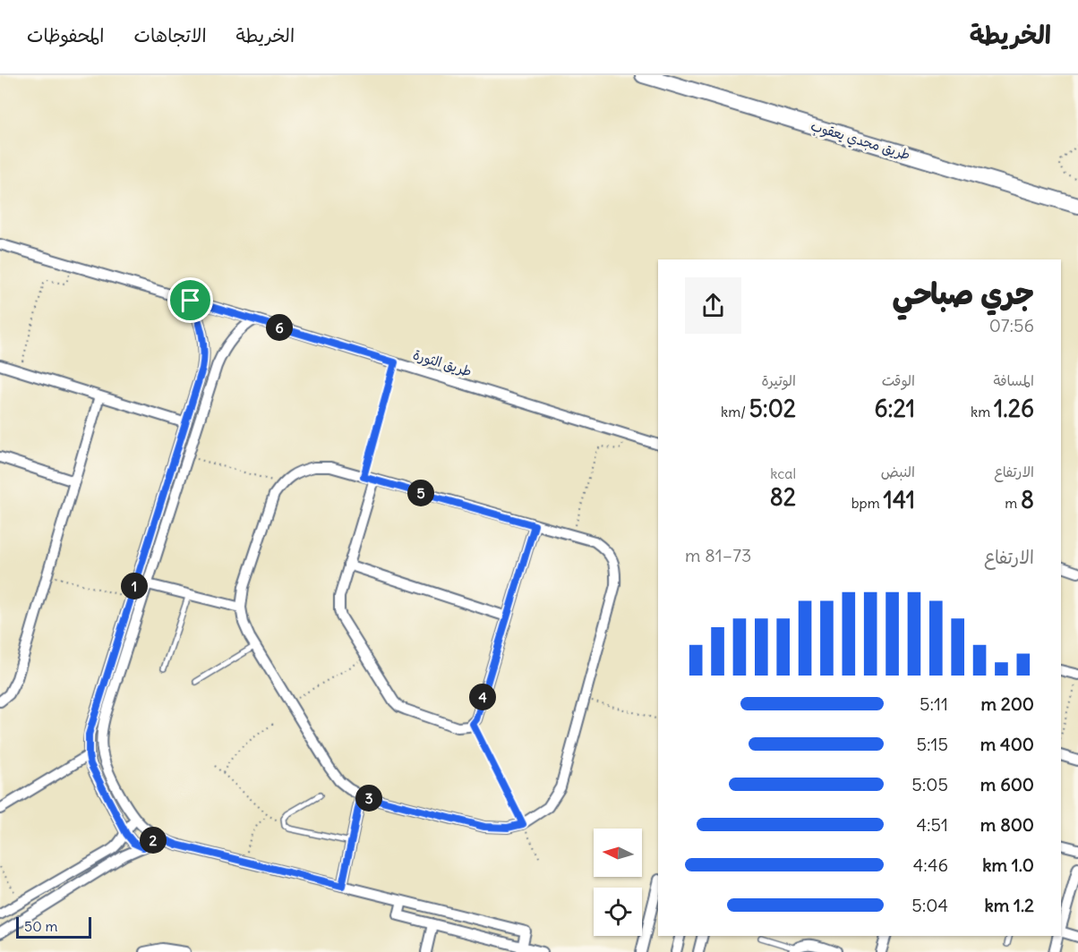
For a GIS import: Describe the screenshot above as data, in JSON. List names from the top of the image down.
{
  "streets": {
    "street": ["طريق مجدي يعقوب", "طريق الثورة"]
  },
  "scale_bar": "50 m",
  "north": "left",
  "page": {
    "header": "الخريطة",
    "nav": ["الخريطة", "الاتجاهات", "المحفوظات"],
    "heading": ["جري صباحي", "07:56"],
    "pins": [
      "6",
      "5",
      "1",
      "4",
      "3",
      "2"
    ],
    "stats": [
      ["المسافة", "1.26 km"],
      ["الوقت", "6:21"],
      ["الوتيرة", "5:02 /km"],
      ["الارتفاع", "8 m"],
      ["النبض", "141 bpm"],
      ["kcal", "82"]
    ],
    "chart": ["الارتفاع", "73–81 m"],
    "list": [
      {
        "name": "200 m",
        "note": "5:11"
      },
      {
        "name": "400 m",
        "note": "5:15"
      },
      {
        "name": "600 m",
        "note": "5:05"
      },
      {
        "name": "800 m",
        "note": "4:51"
      },
      {
        "name": "1.0 km",
        "note": "4:46"
      },
      {
        "name": "1.2 km",
        "note": "5:04"
      }
    ],
    "scale": "50 m"
  }
}
